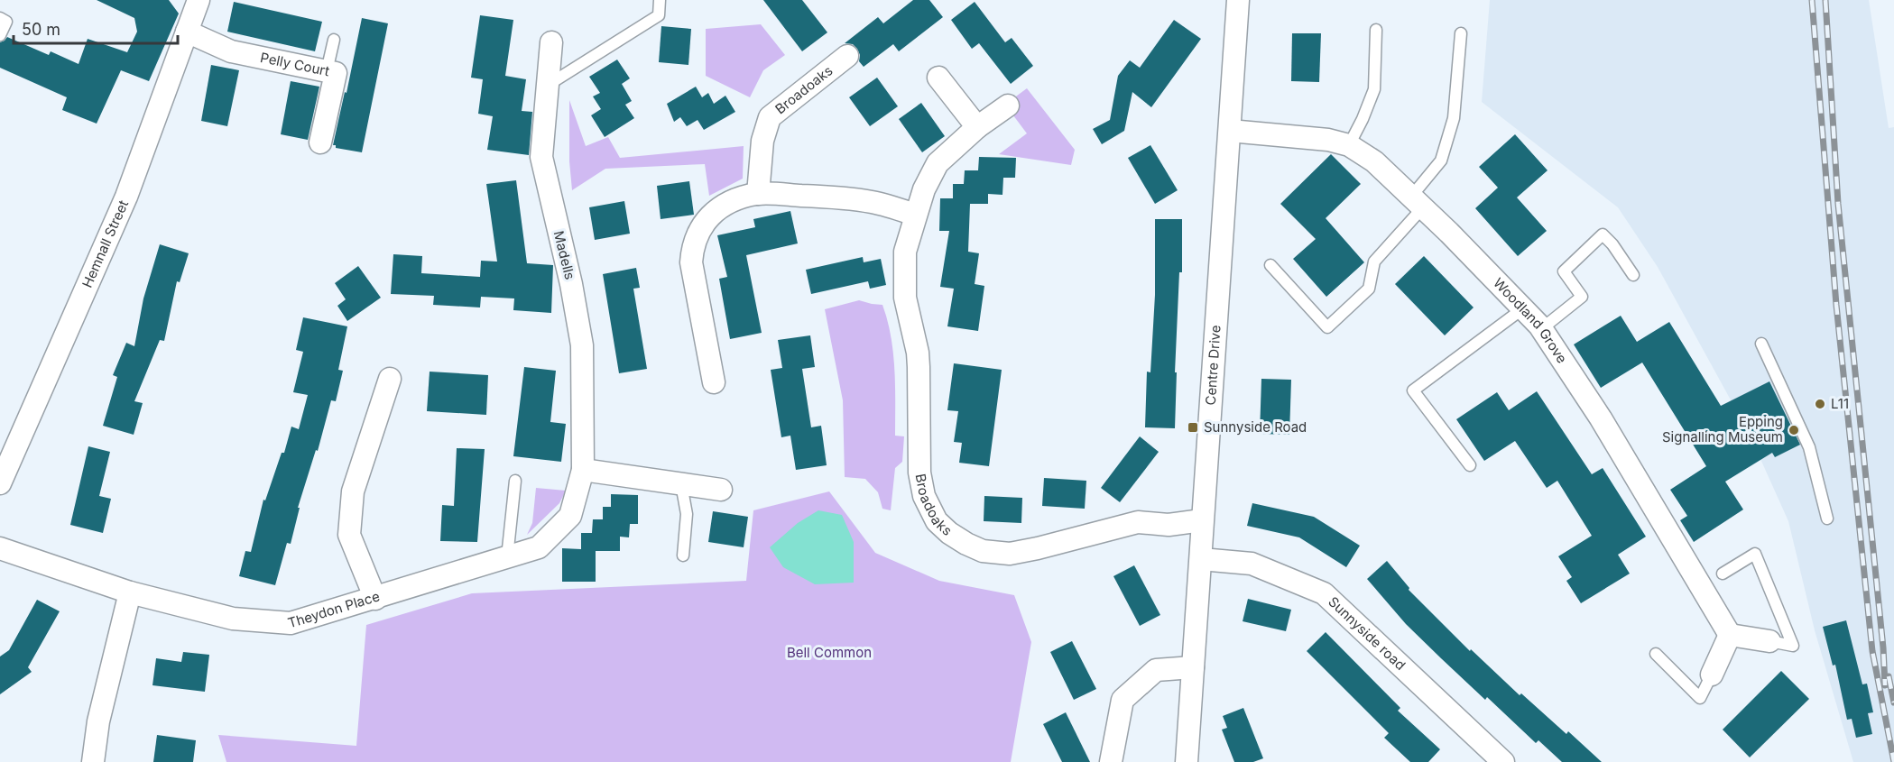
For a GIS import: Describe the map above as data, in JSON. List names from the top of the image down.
{
  "streets": {
    "street": [
      "Pelly Court",
      "Broadoaks",
      "Hemnall Street",
      "Madells",
      "Woodland Grove",
      "Centre Drive",
      "Theydon Place",
      "Sunnyside road"
    ]
  },
  "crossings": [
    ["Pelly Court", "Hemnall Street"],
    ["Broadoaks", "Centre Drive"],
    ["Madells", "Theydon Place"],
    ["Woodland Grove", "Centre Drive"],
    ["Centre Drive", "Sunnyside road"]
  ],
  "parks": ["Bell Common"],
  "places": {
    "other": ["L11", "Epping Signalling Museum"],
    "transit": ["Sunnyside Road"]
  },
  "scale_bar": "50 m"
}
